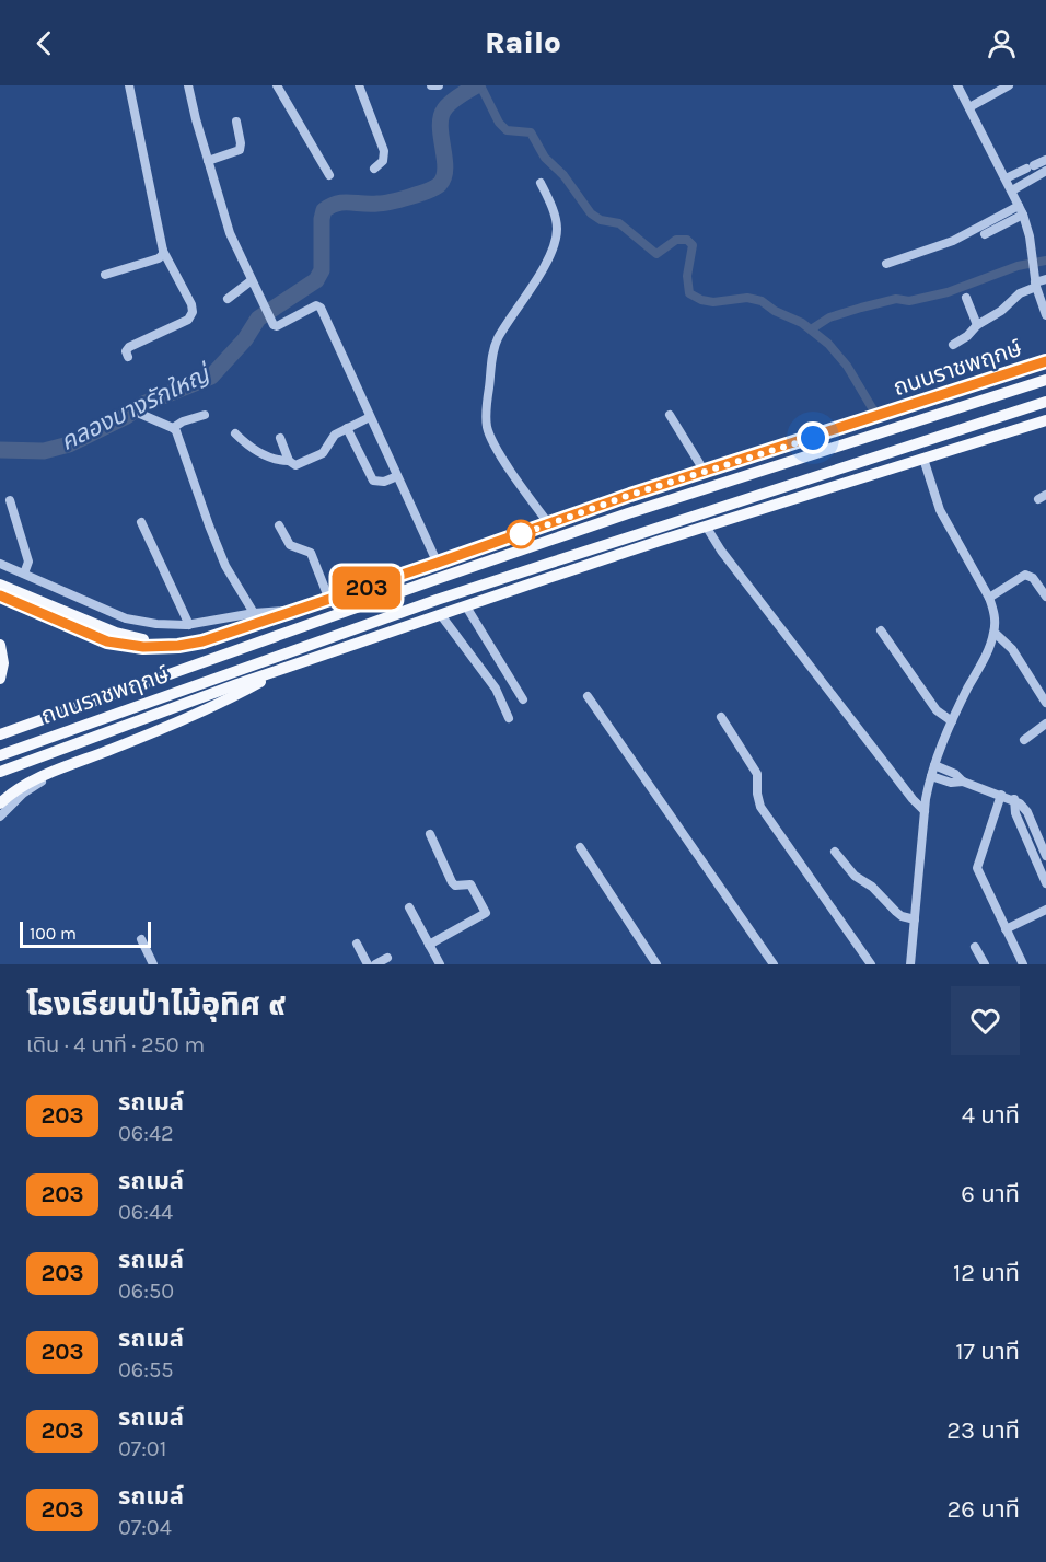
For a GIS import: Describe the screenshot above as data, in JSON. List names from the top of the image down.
{
  "streets": {
    "main road": ["ถนนราชพฤกษ์"]
  },
  "water": ["คลองบางรักใหญ่"],
  "lines": ["bus line 203"],
  "scale_bar": "100 m",
  "page": {
    "header": "Railo",
    "on_map": "203",
    "scale": "100 m",
    "heading": ["โรงเรียนป่าไม้อุทิศ ๙", "เดิน · 4 นาที · 250 m"],
    "list": [
      {
        "mark": "203",
        "name": "รถเมล์",
        "note": "06:42",
        "value": "4 นาที"
      },
      {
        "mark": "203",
        "name": "รถเมล์",
        "note": "06:44",
        "value": "6 นาที"
      },
      {
        "mark": "203",
        "name": "รถเมล์",
        "note": "06:50",
        "value": "12 นาที"
      },
      {
        "mark": "203",
        "name": "รถเมล์",
        "note": "06:55",
        "value": "17 นาที"
      },
      {
        "mark": "203",
        "name": "รถเมล์",
        "note": "07:01",
        "value": "23 นาที"
      },
      {
        "mark": "203",
        "name": "รถเมล์",
        "note": "07:04",
        "value": "26 นาที"
      }
    ]
  }
}
